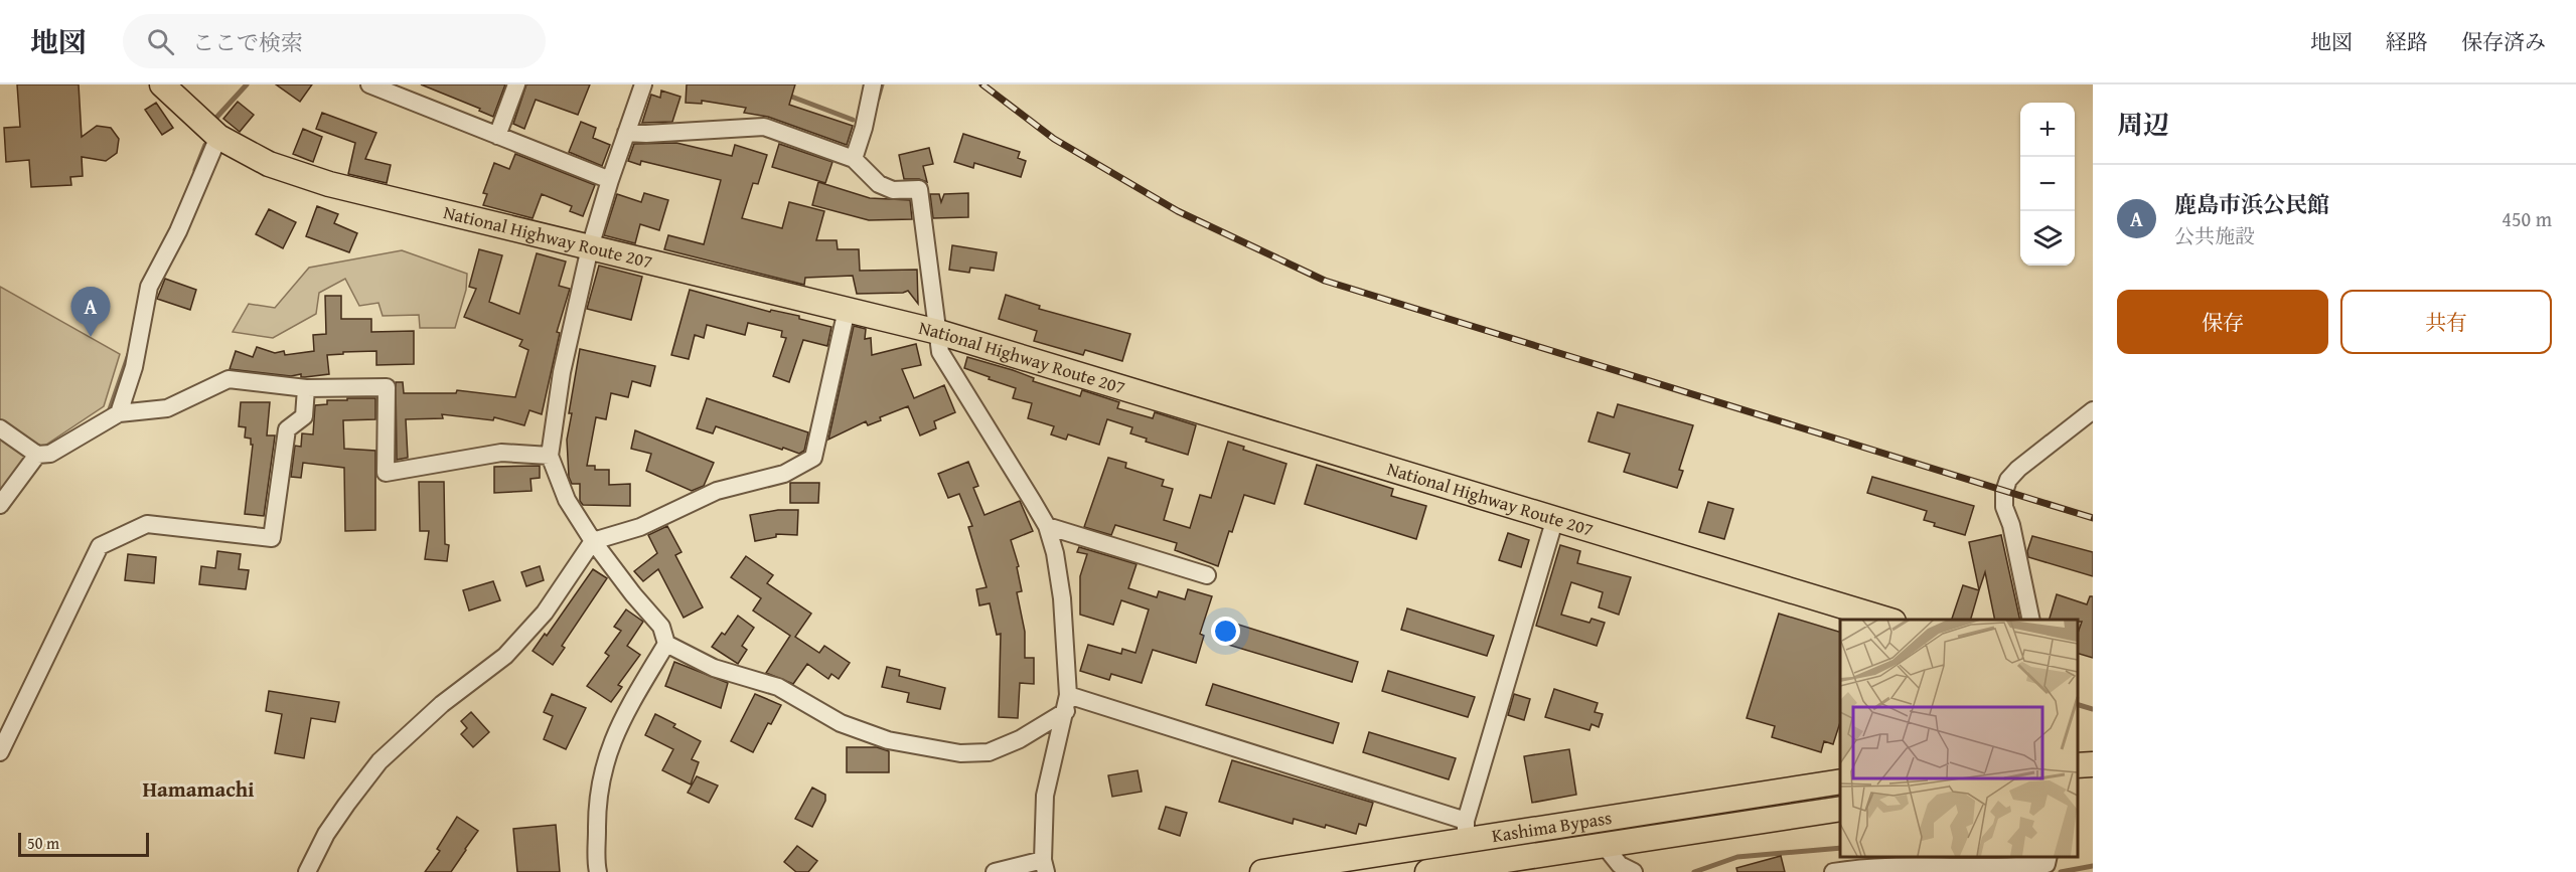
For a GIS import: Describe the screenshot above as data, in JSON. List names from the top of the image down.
{
  "streets": {
    "highway": ["National Highway Route 207", "Kashima Bypass"]
  },
  "districts": ["Hamamachi"],
  "scale_bar": "50 m",
  "page": {
    "header": "地図",
    "search": "ここで検索",
    "nav": ["地図", "経路", "保存済み"],
    "heading": "周辺",
    "map_buttons": ["+", "−"],
    "list": [
      {
        "mark": "A",
        "name": "鹿島市浜公民館",
        "note": "公共施設",
        "value": "450 m"
      }
    ],
    "buttons": ["保存", "共有"],
    "pins": "A",
    "scale": "50 m"
  }
}
